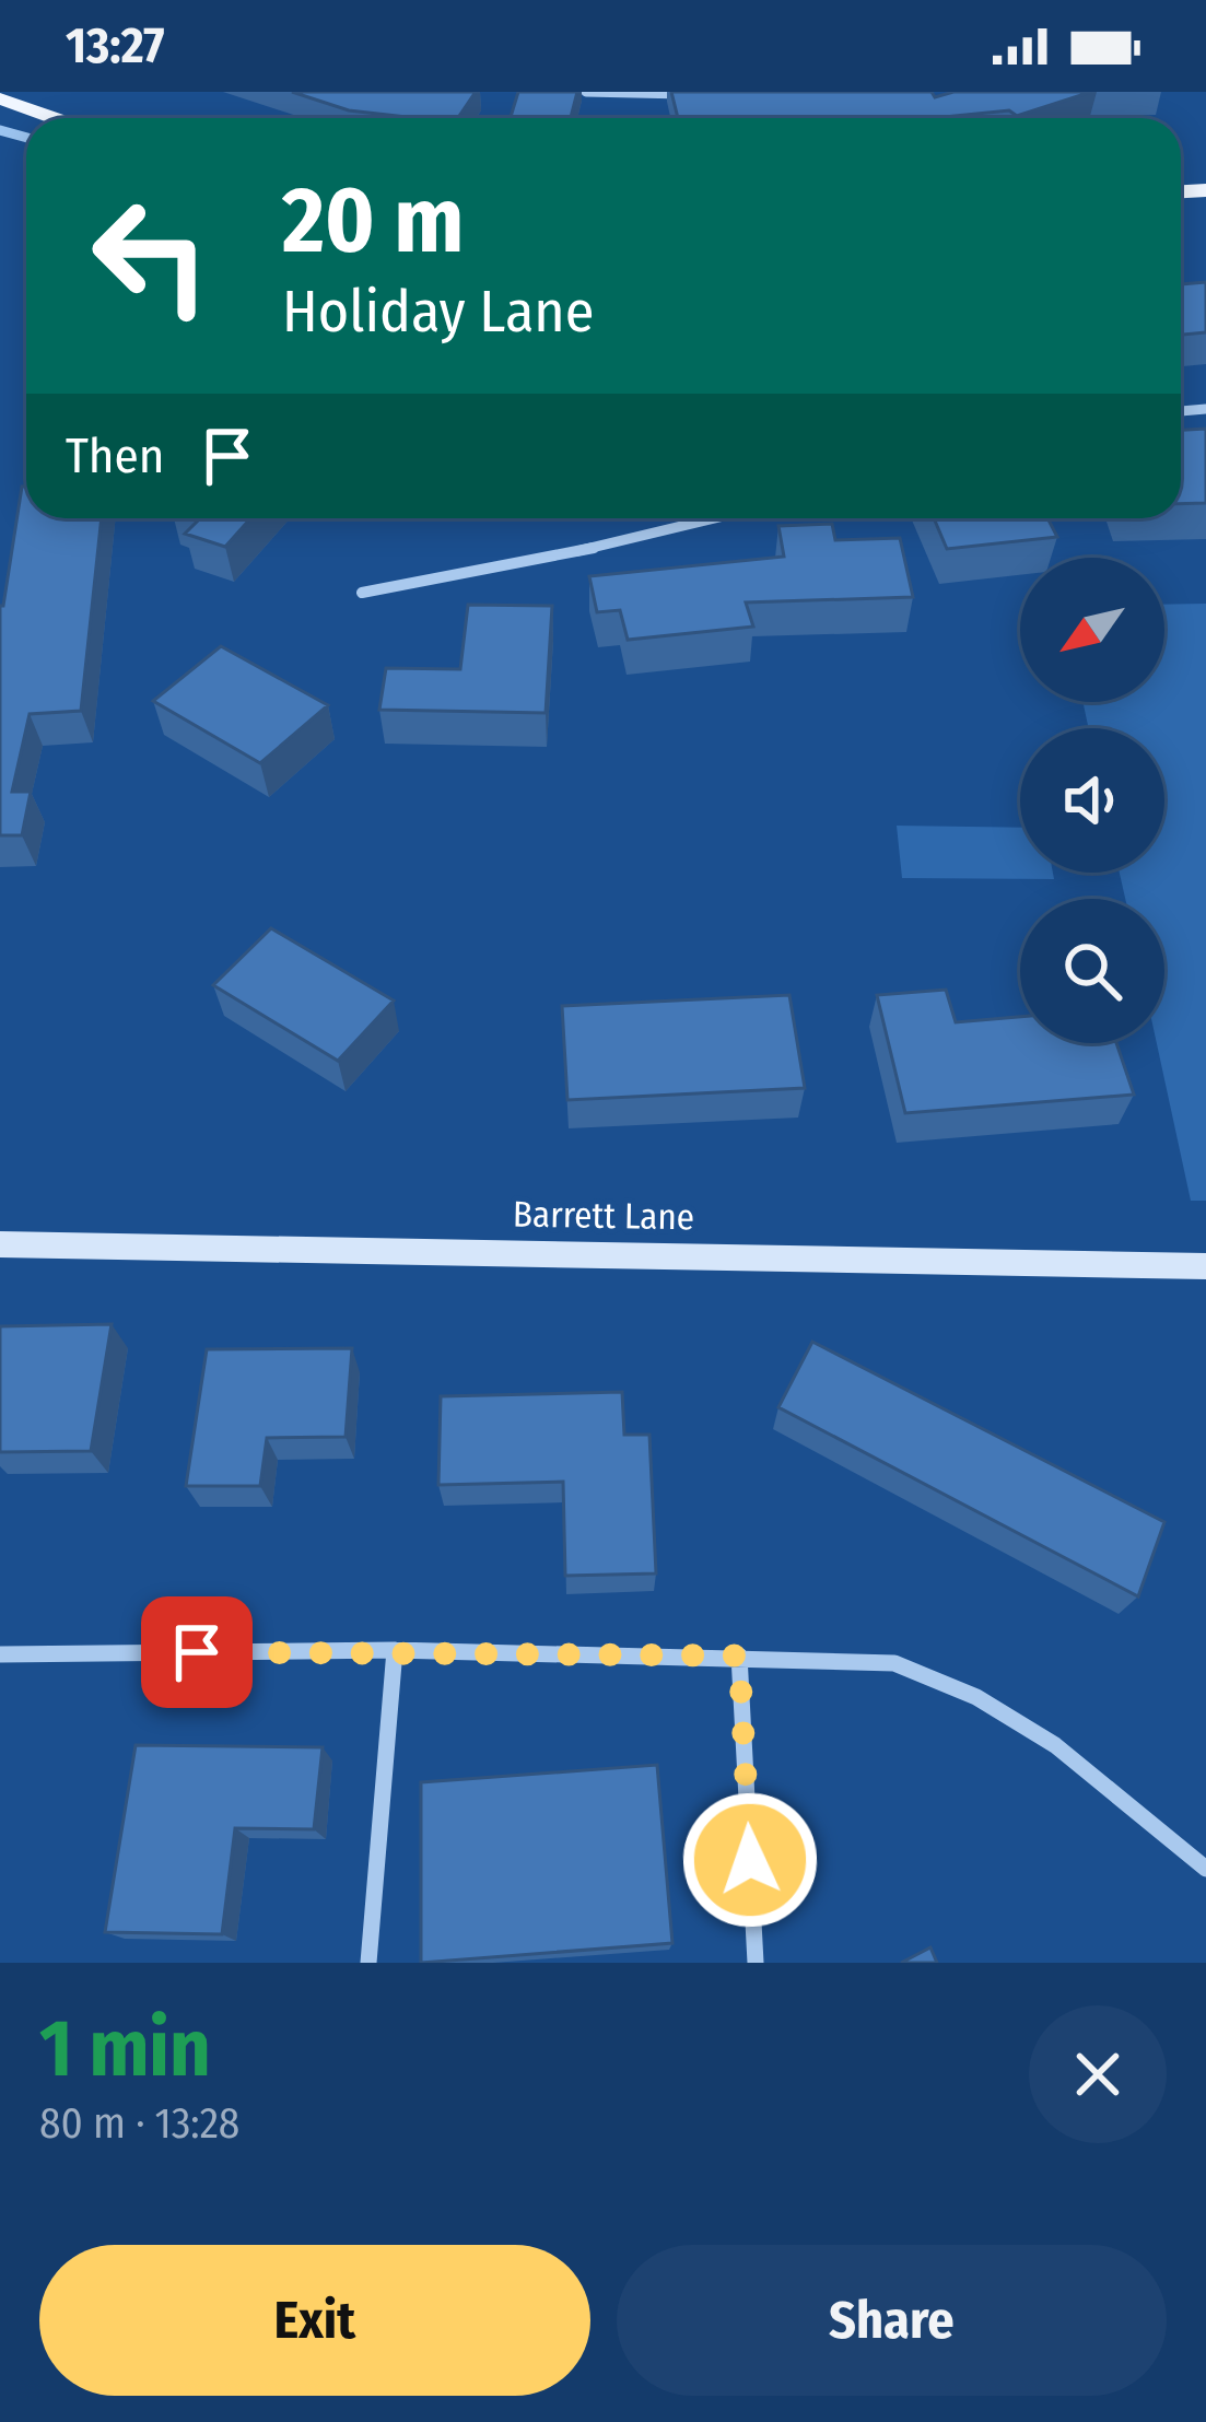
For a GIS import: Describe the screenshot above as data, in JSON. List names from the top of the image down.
{
  "streets": {
    "street": ["Barrett Lane"]
  },
  "north": "bottom left",
  "page": {
    "status": "13:27",
    "turn": ["20 m", "Holiday Lane"],
    "then": "Then",
    "heading": ["1 min", "80 m · 13:28"],
    "buttons": ["Exit", "Share"]
  }
}
